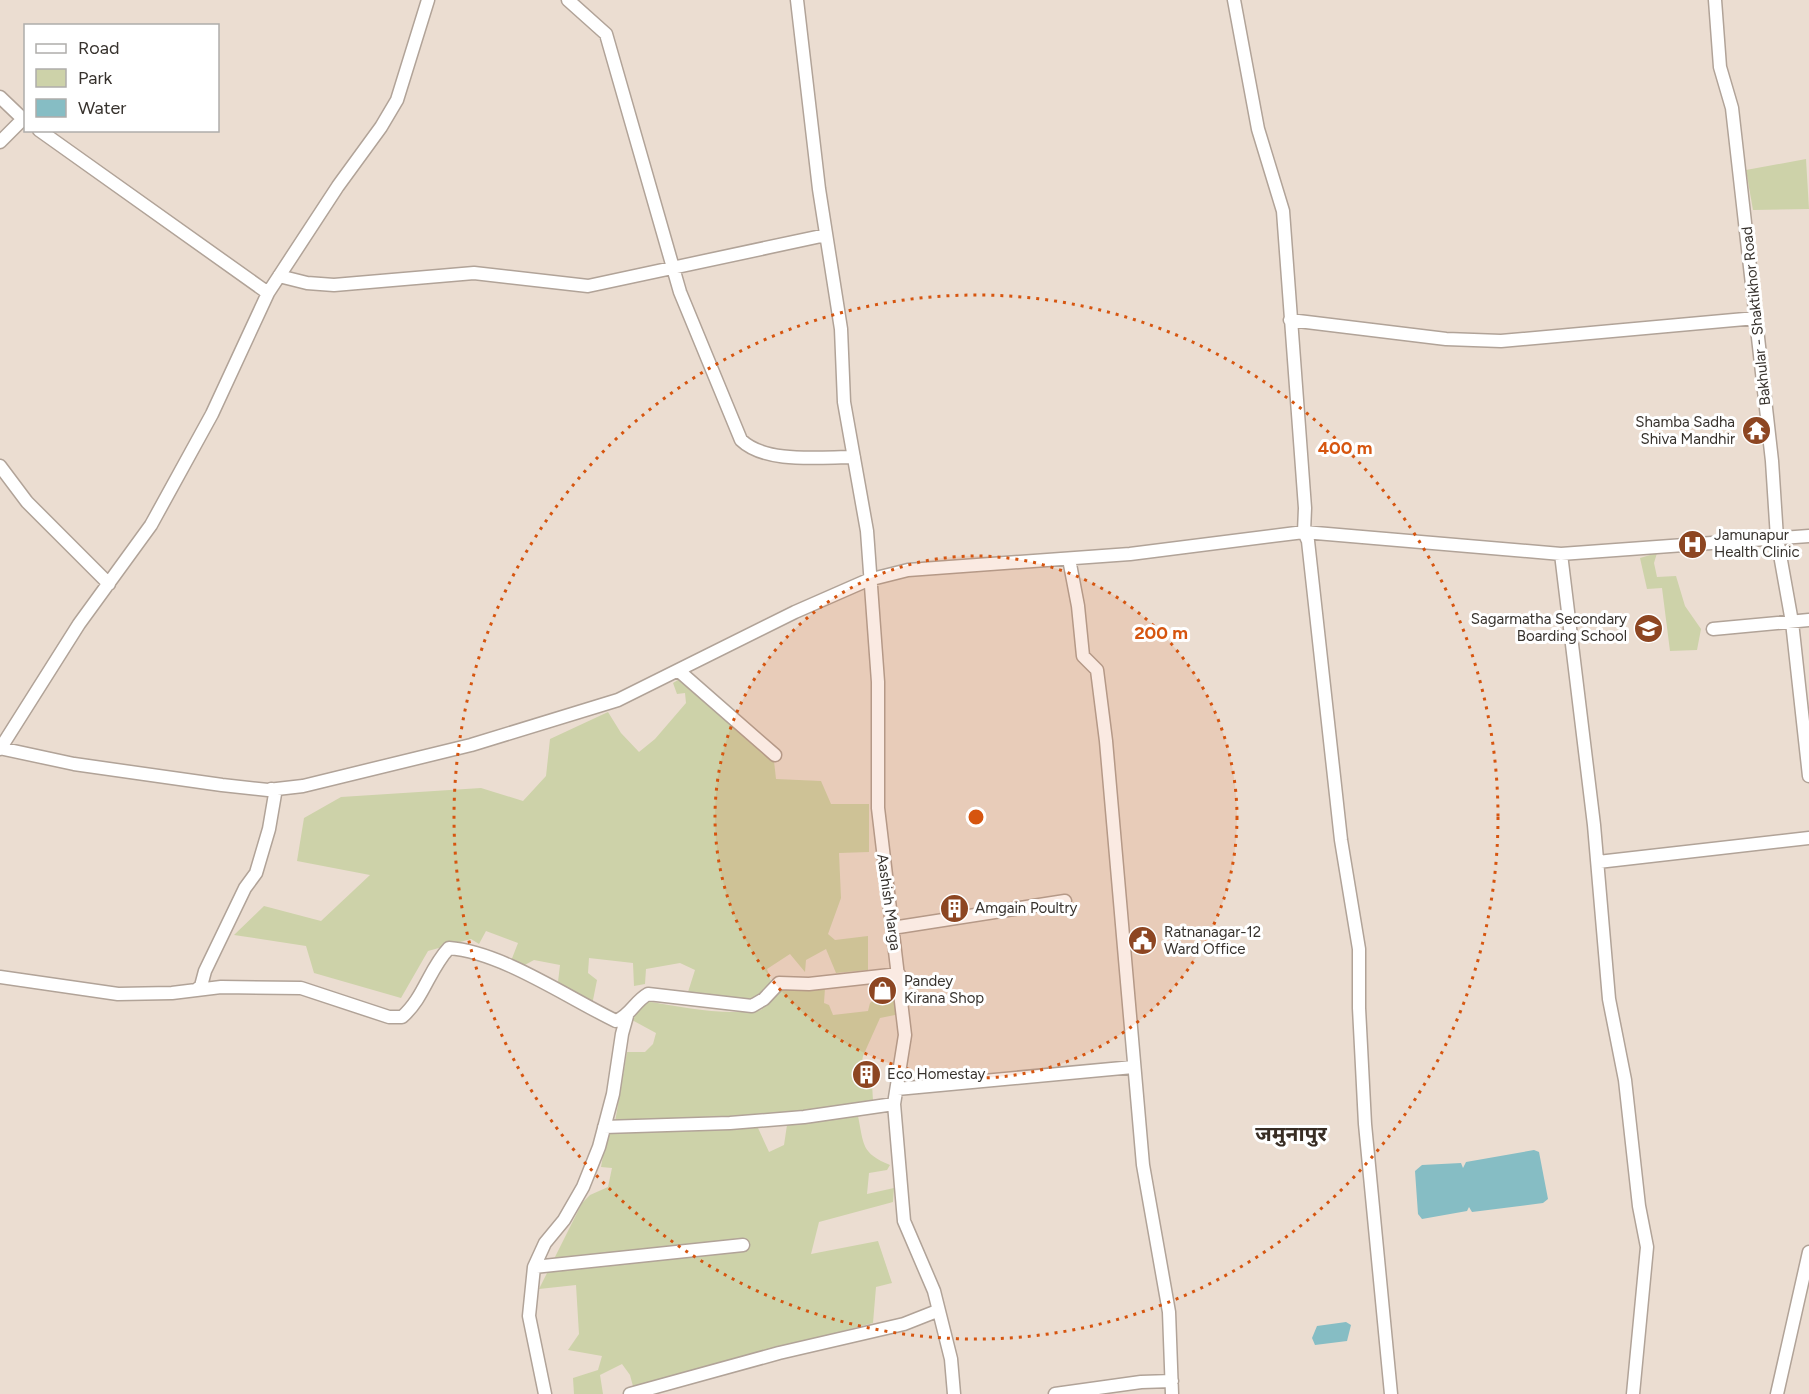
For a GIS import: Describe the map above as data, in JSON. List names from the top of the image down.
{
  "streets": {
    "street": ["Bakhular - Shaktikhor Road", "Aashish Marga"]
  },
  "districts": ["जमुनापुर"],
  "places": {
    "temple": ["Shamba Sadha Shiva Mandhir"],
    "hospital": ["Jamunapur Health Clinic"],
    "school or university": ["Sagarmatha Secondary Boarding School"],
    "building": ["Amgain Poultry", "Eco Homestay"],
    "public building": ["Ratnanagar-12 Ward Office"],
    "shop": ["Pandey Kirana Shop"]
  },
  "legend": ["Road", "Park", "Water"],
  "rings": ["400 m", "200 m"]
}
